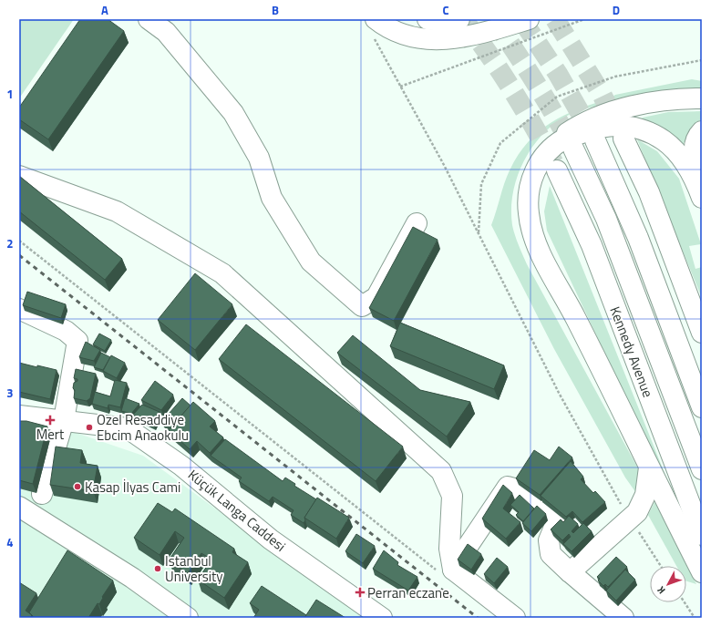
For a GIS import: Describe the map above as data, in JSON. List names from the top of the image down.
{
  "streets": {
    "main road": ["Kennedy Avenue", "Küçük Langa Caddesi"]
  },
  "places": {
    "health": ["Mert", "Perran eczane"],
    "other": ["Ozel Resaddiye Ebcim Anaokulu", "Kasap İlyas Cami", "Istanbul University"]
  },
  "north": "bottom left",
  "grid": {
    "columns": [
      "A",
      "B",
      "C",
      "D"
    ],
    "rows": [
      "1",
      "2",
      "3",
      "4"
    ]
  }
}
